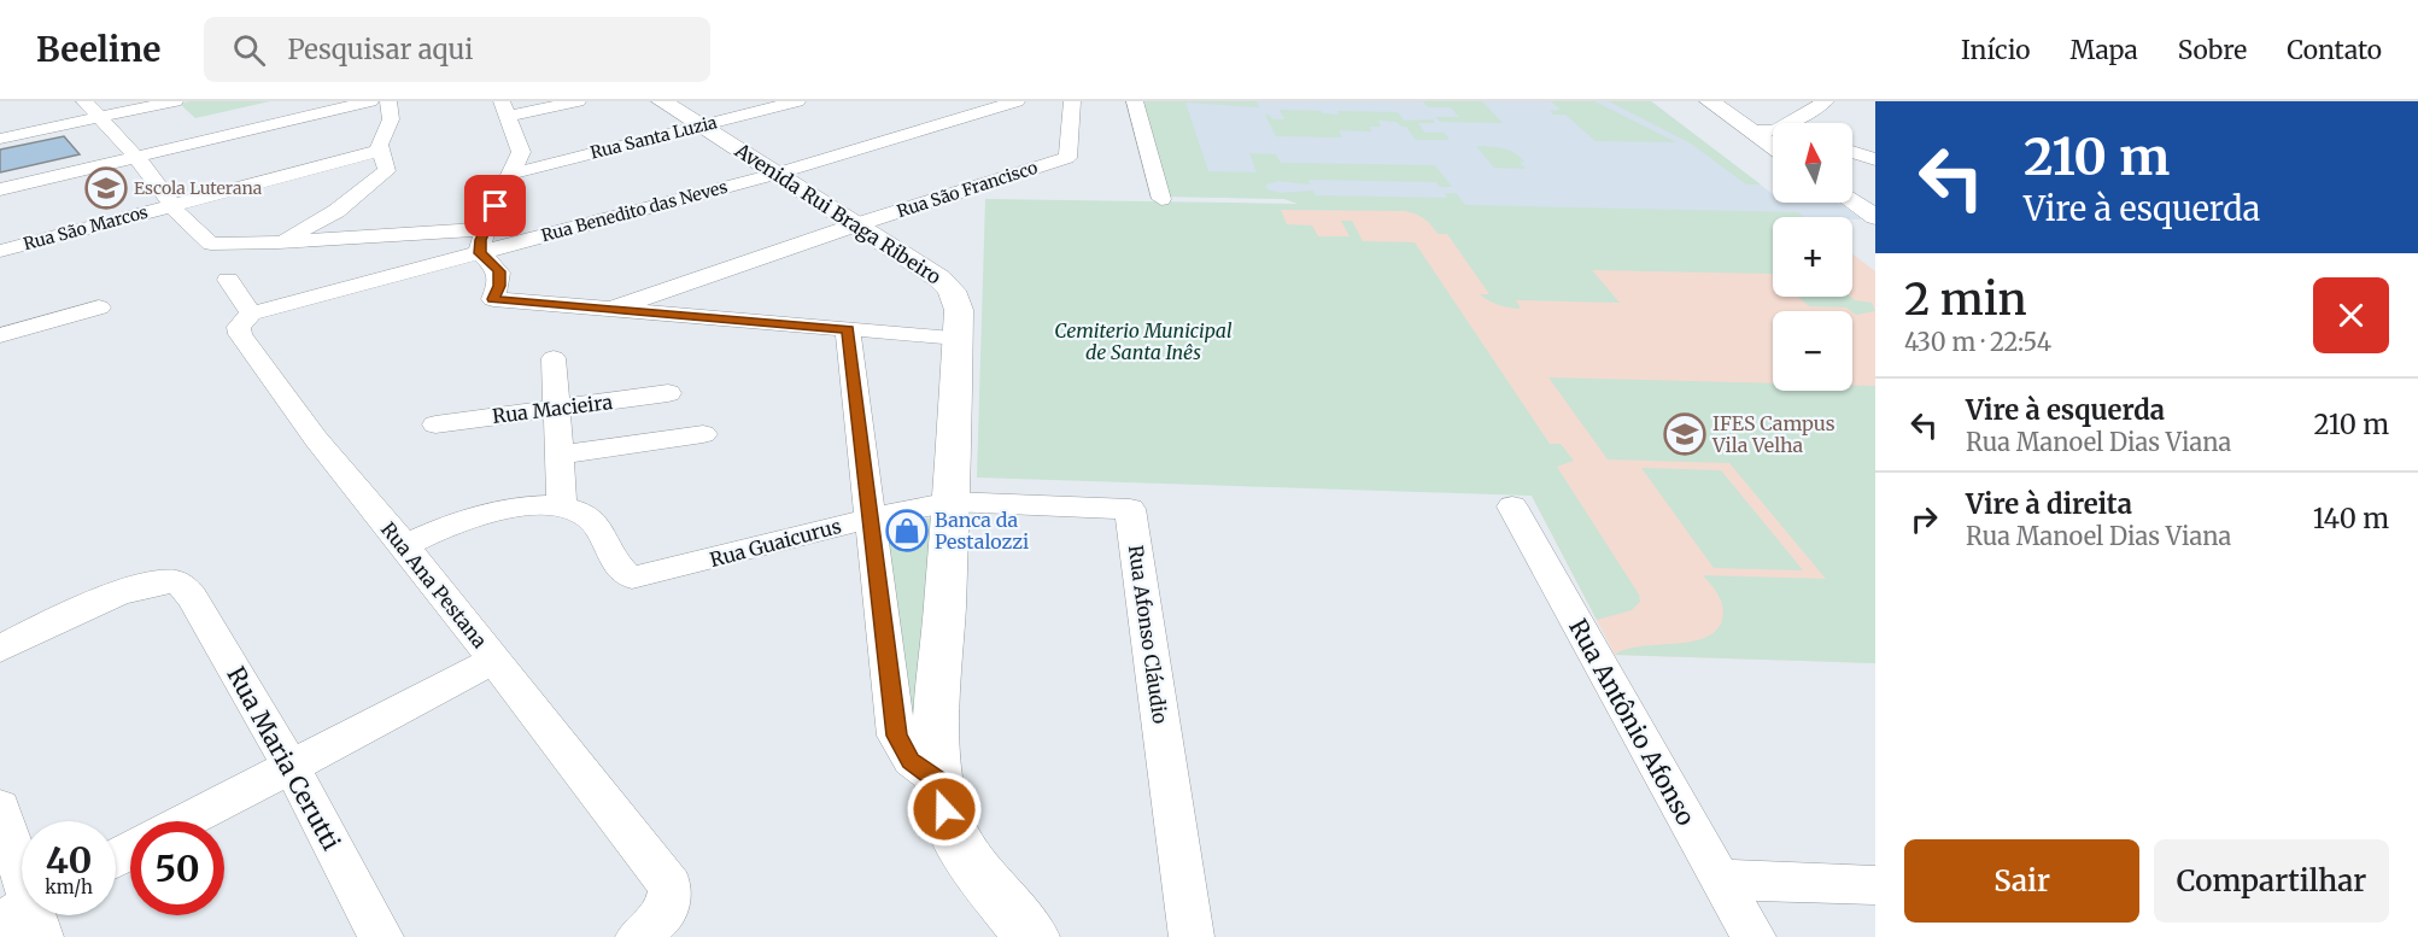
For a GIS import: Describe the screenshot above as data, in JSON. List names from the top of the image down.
{
  "streets": {
    "main road": ["Avenida Rui Braga Ribeiro"],
    "street": [
      "Rua Santa Luzia",
      "Rua São Francisco",
      "Rua Benedito das Neves",
      "Rua São Marcos",
      "Rua Macieira",
      "Rua Guaicurus",
      "Rua Ana Pestana",
      "Rua Afonso Cláudio",
      "Rua Antônio Afonso",
      "Rua Maria Cerutti"
    ]
  },
  "crossings": [
    ["Rua Santa Luzia", "Avenida Rui Braga Ribeiro"],
    ["Rua São Francisco", "Avenida Rui Braga Ribeiro"],
    ["Rua Benedito das Neves", "Avenida Rui Braga Ribeiro"],
    ["Rua Benedito das Neves", "Rua Ana Pestana"],
    ["Avenida Rui Braga Ribeiro", "Rua Guaicurus"],
    ["Avenida Rui Braga Ribeiro", "Rua Afonso Cláudio"],
    ["Rua Guaicurus", "Rua Afonso Cláudio"]
  ],
  "parks": ["Cemiterio Municipal de Santa Inês"],
  "places": {
    "school or university": ["Escola Luterana", "IFES Campus Vila Velha"],
    "shop": ["Banca da Pestalozzi"]
  },
  "north": "top",
  "page": {
    "header": "Beeline",
    "search": "Pesquisar aqui",
    "nav": [
      "Início",
      "Mapa",
      "Sobre",
      "Contato"
    ],
    "turn": ["210 m", "Vire à esquerda"],
    "map_buttons": ["+", "−"],
    "heading": ["2 min", "430 m · 22:54"],
    "list": [
      {
        "name": "Vire à esquerda",
        "note": "Rua Manoel Dias Viana",
        "value": "210 m"
      },
      {
        "name": "Vire à direita",
        "note": "Rua Manoel Dias Viana",
        "value": "140 m"
      }
    ],
    "speed": "40 km/h",
    "limit": "50",
    "buttons": ["Sair", "Compartilhar"]
  }
}
